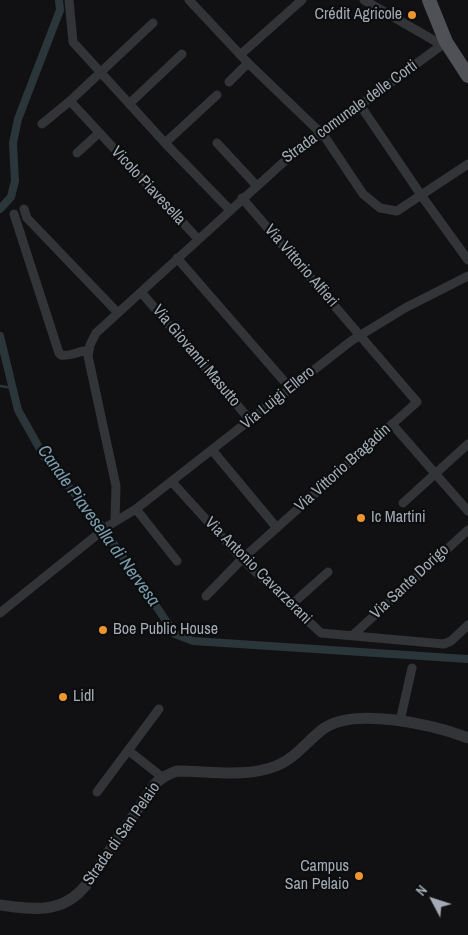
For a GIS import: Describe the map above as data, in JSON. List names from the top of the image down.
{
  "streets": {
    "street": [
      "Strada comunale delle Corti",
      "Vicolo Piavesella",
      "Via Vittorio Alfieri",
      "Via Giovanni Masutto",
      "Via Luigi Ellero",
      "Via Vittorio Bragadin",
      "Via Antonio Cavarzerani",
      "Via Sante Dorigo",
      "Strada di San Pelaio"
    ]
  },
  "crossings": [
    ["Strada comunale delle Corti", "Vicolo Piavesella"],
    ["Strada comunale delle Corti", "Via Vittorio Alfieri"],
    ["Strada comunale delle Corti", "Via Giovanni Masutto"],
    ["Via Vittorio Alfieri", "Via Luigi Ellero"],
    ["Via Vittorio Alfieri", "Via Vittorio Bragadin"],
    ["Via Giovanni Masutto", "Via Luigi Ellero"],
    ["Via Luigi Ellero", "Via Vittorio Bragadin"],
    ["Via Luigi Ellero", "Via Antonio Cavarzerani"],
    ["Via Vittorio Bragadin", "Via Antonio Cavarzerani"],
    ["Via Antonio Cavarzerani", "Via Sante Dorigo"]
  ],
  "water": ["Canale Piavesella di Nervesa"],
  "places": [
    "Crédit Agricole",
    "Ic Martini",
    "Boe Public House",
    "Lidl",
    "Campus San Pelaio"
  ],
  "north": "top left"
}
